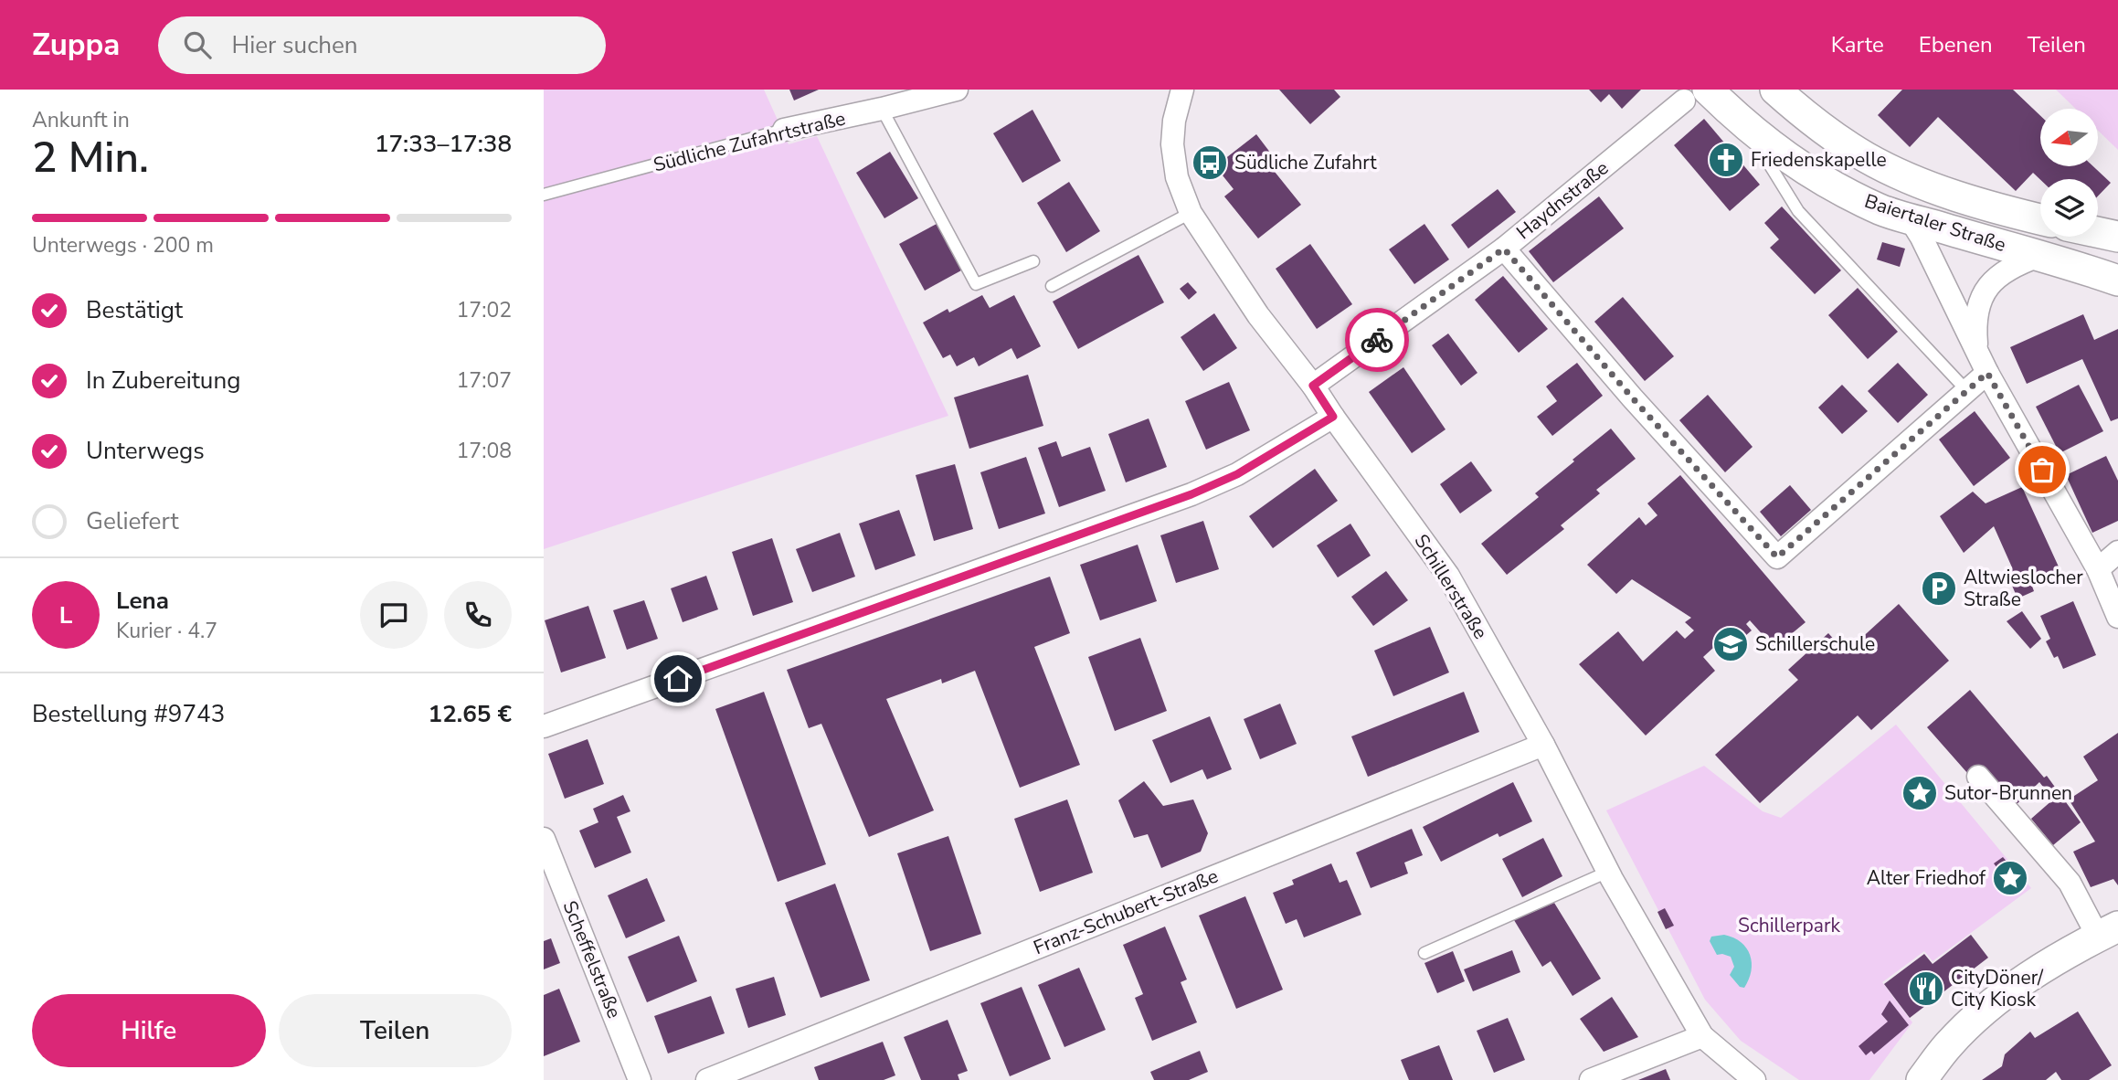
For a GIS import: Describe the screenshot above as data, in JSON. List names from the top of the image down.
{
  "streets": {
    "main road": ["Baiertaler Straße"],
    "street": [
      "Südliche Zufahrtstraße",
      "Haydnstraße",
      "Schillerstraße",
      "Franz-Schubert-Straße",
      "Scheffelstraße"
    ]
  },
  "crossings": [
    ["Haydnstraße", "Baiertaler Straße"],
    ["Haydnstraße", "Schillerstraße"],
    ["Schillerstraße", "Franz-Schubert-Straße"]
  ],
  "parks": ["Schillerpark"],
  "places": {
    "church": ["Friedenskapelle"],
    "bus stop": ["Südliche Zufahrt"],
    "parking": ["Altwieslocher Straße"],
    "school or university": ["Schillerschule"],
    "place": ["Sutor-Brunnen", "Alter Friedhof"],
    "restaurant": ["CityDöner/ City Kiosk"]
  },
  "north": "left",
  "page": {
    "header": "Zuppa",
    "search": "Hier suchen",
    "nav": ["Karte", "Ebenen", "Teilen"],
    "heading": ["2 Min.", "Ankunft in", "17:33–17:38"],
    "panel": [
      "Lena",
      "Kurier · 4.7",
      "Bestellung #9743",
      "12.65 €"
    ],
    "bar": "Unterwegs · 200 m",
    "list": [
      ["Bestätigt", "17:02"],
      ["In Zubereitung", "17:07"],
      ["Unterwegs", "17:08"],
      "Geliefert"
    ],
    "round": "L",
    "buttons": ["Hilfe", "Teilen"]
  }
}
